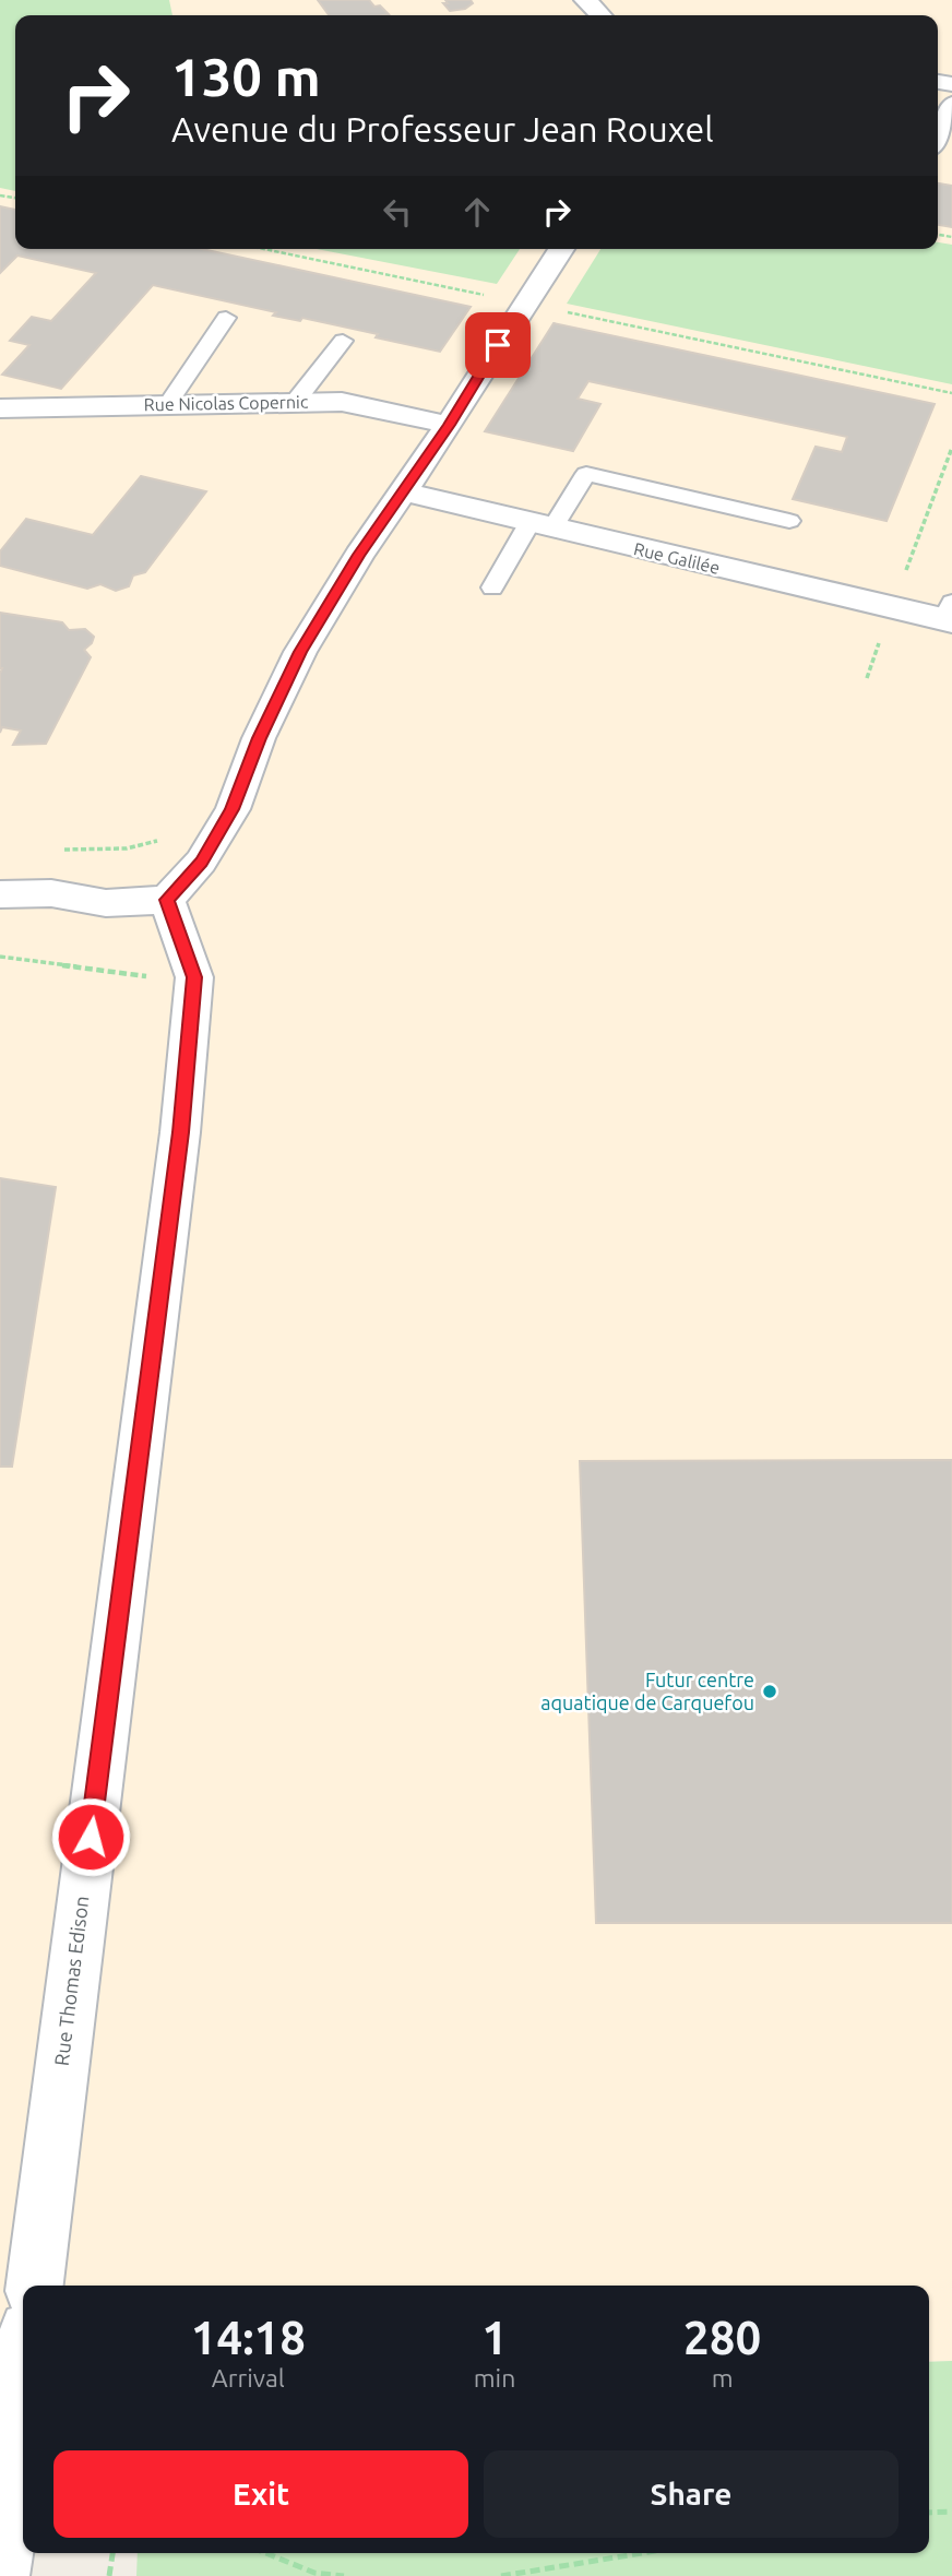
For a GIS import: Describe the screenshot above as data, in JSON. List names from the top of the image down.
{
  "streets": {
    "street": ["Rue Nicolas Copernic", "Rue Galilée", "Rue Thomas Edison"]
  },
  "places": ["Futur centre aquatique de Carquefou"],
  "page": {
    "turn": ["130 m", "Avenue du Professeur Jean Rouxel"],
    "eta": [
      "14:18",
      "Arrival",
      "1",
      "min",
      "280",
      "m"
    ],
    "buttons": ["Exit", "Share"]
  }
}
